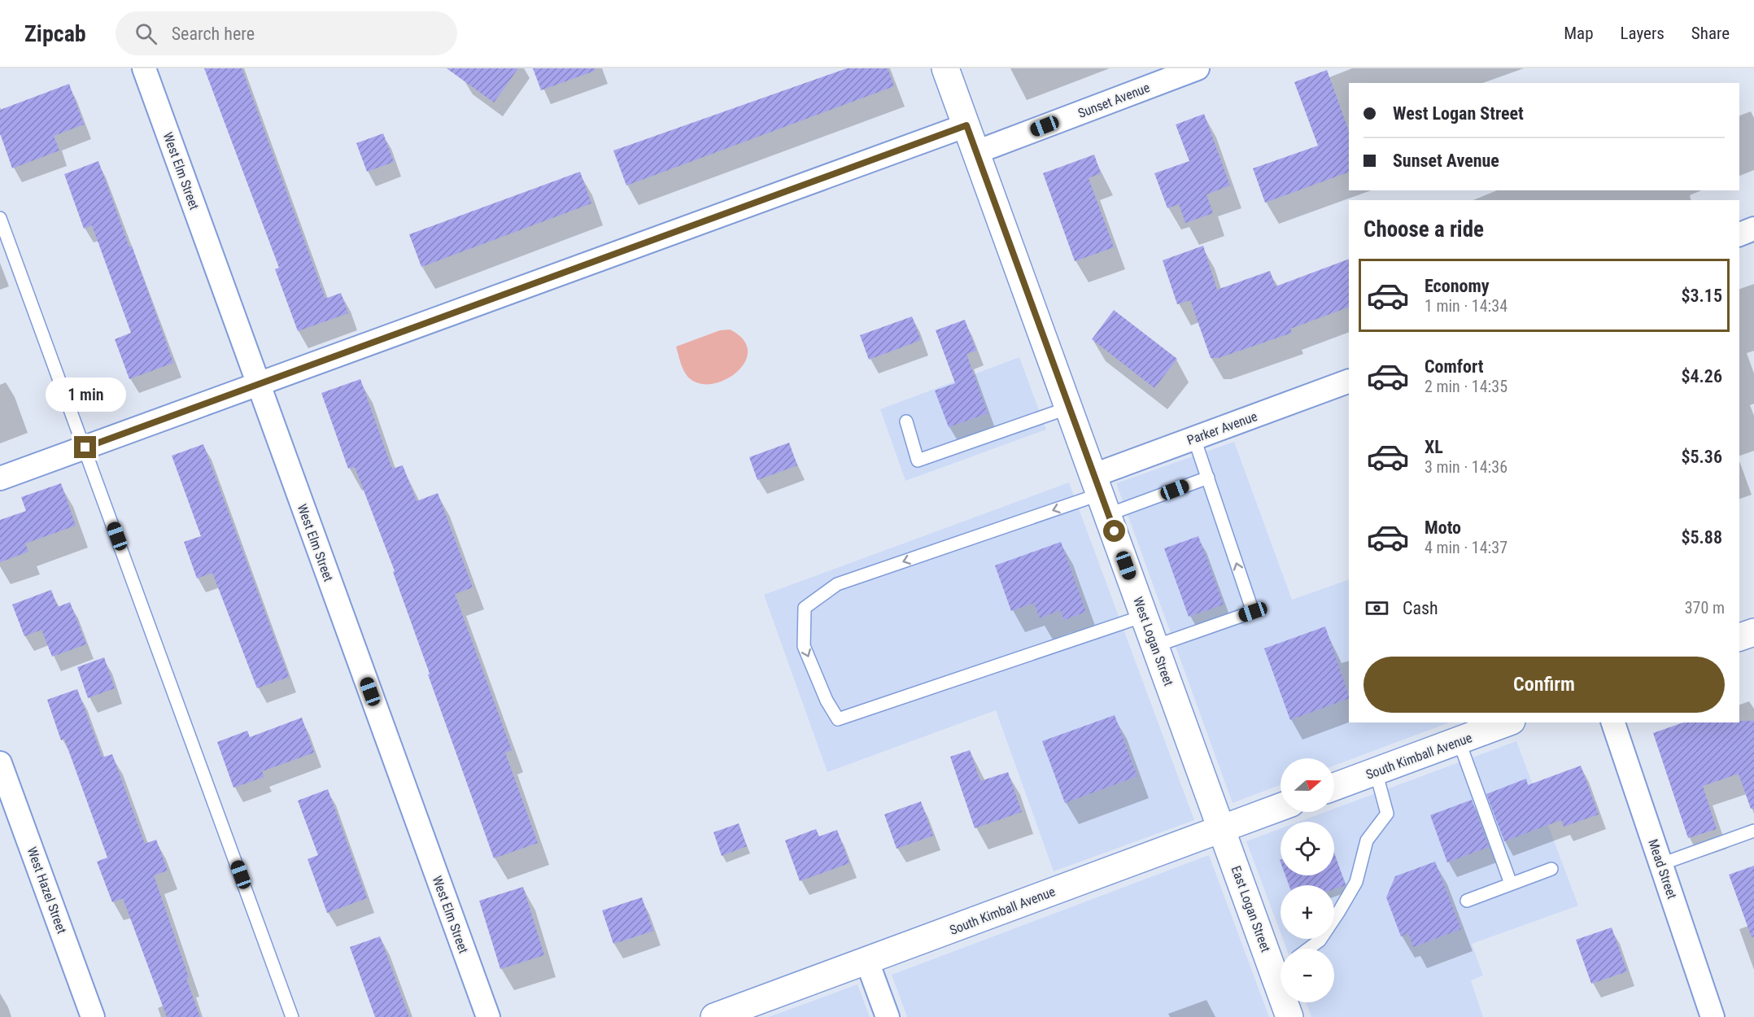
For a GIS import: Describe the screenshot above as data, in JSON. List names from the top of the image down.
{
  "streets": {
    "street": [
      "Sunset Avenue",
      "West Elm Street",
      "Parker Avenue",
      "West Logan Street",
      "South Kimball Avenue",
      "Mead Street",
      "West Hazel Street",
      "East Logan Street"
    ]
  },
  "crossings": [
    ["Sunset Avenue", "West Logan Street"],
    ["Parker Avenue", "West Logan Street"],
    ["West Logan Street", "South Kimball Avenue"],
    ["West Logan Street", "East Logan Street"],
    ["South Kimball Avenue", "East Logan Street"]
  ],
  "north": "right",
  "page": {
    "header": "Zipcab",
    "search": "Search here",
    "nav": ["Map", "Layers", "Share"],
    "banner": ["West Logan Street", "Sunset Avenue"],
    "heading": "Choose a ride",
    "list": [
      {
        "name": "Economy",
        "note": "1 min · 14:34",
        "value": "$3.15"
      },
      {
        "name": "Comfort",
        "note": "2 min · 14:35",
        "value": "$4.26"
      },
      {
        "name": "XL",
        "note": "3 min · 14:36",
        "value": "$5.36"
      },
      {
        "name": "Moto",
        "note": "4 min · 14:37",
        "value": "$5.88"
      }
    ],
    "bubble": "1 min",
    "pay": ["Cash", "370 m"],
    "buttons": "Confirm",
    "map_buttons": ["+", "−"]
  }
}
